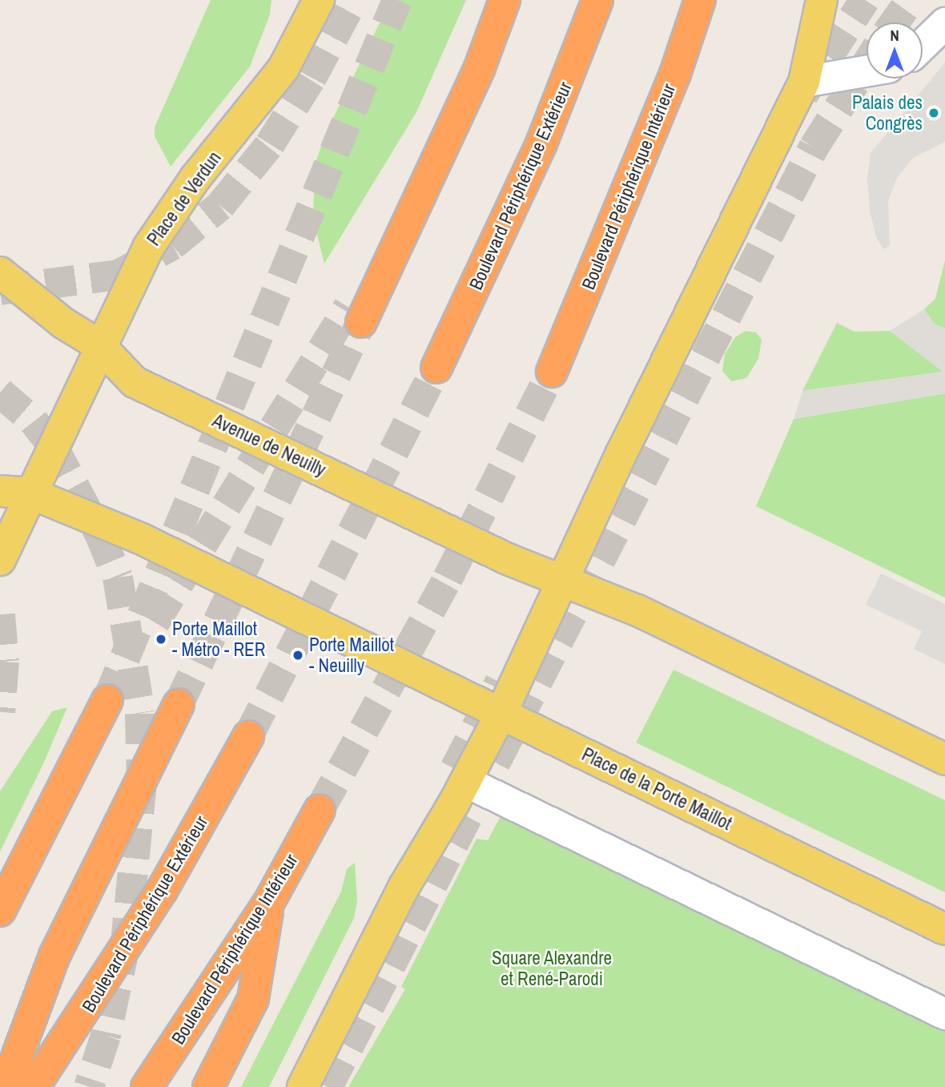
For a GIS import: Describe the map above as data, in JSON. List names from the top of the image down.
{
  "streets": {
    "highway": ["Boulevard Périphérique Extérieur", "Boulevard Périphérique Intérieur"],
    "main road": ["Place de Verdun", "Avenue de Neuilly", "Place de la Porte Maillot"]
  },
  "crossings": [
    ["Place de Verdun", "Avenue de Neuilly"]
  ],
  "parks": ["Square Alexandre et René-Parodi"],
  "places": ["Palais des Congrès", "Porte Maillot - Métro - RER", "Porte Maillot - Neuilly"],
  "north": "top"
}
